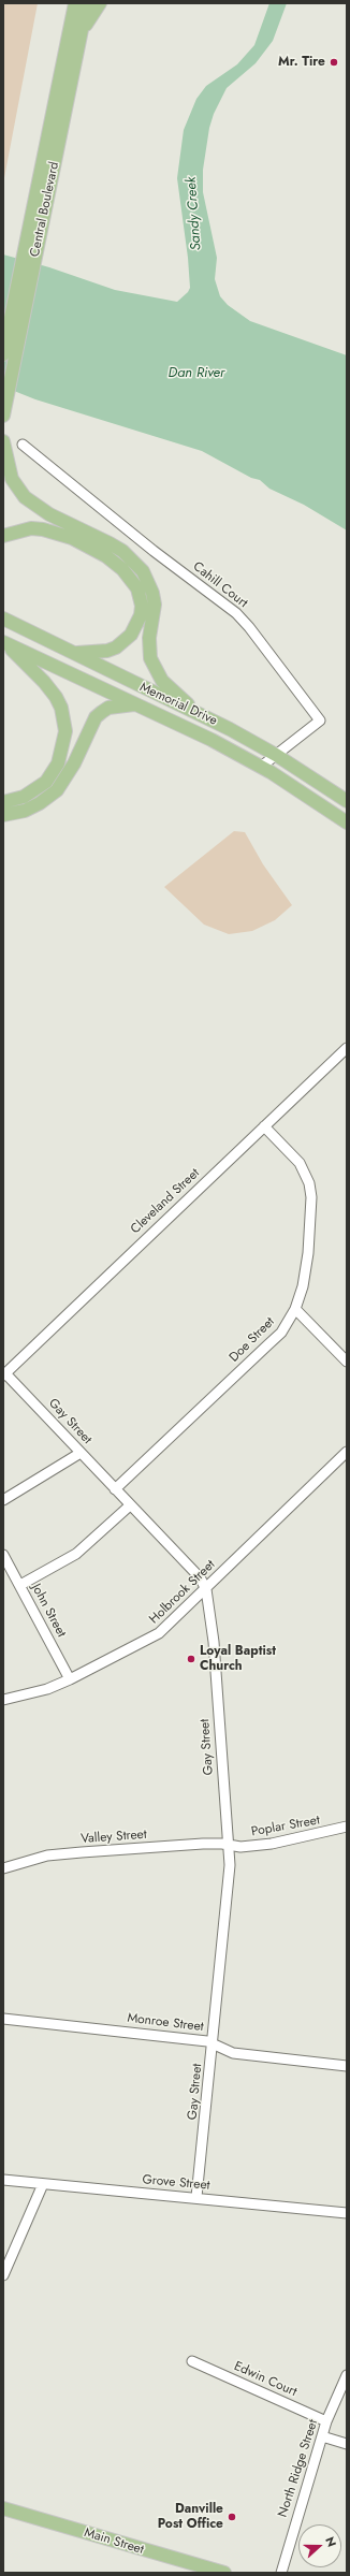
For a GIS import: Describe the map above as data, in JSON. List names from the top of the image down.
{
  "streets": {
    "main road": ["Central Boulevard", "Memorial Drive", "Main Street"],
    "street": [
      "Cahill Court",
      "Cleveland Street",
      "Doe Street",
      "Gay Street",
      "Holbrook Street",
      "John Street",
      "Poplar Street",
      "Valley Street",
      "Monroe Street",
      "Grove Street",
      "Edwin Court",
      "North Ridge Street"
    ]
  },
  "crossings": [
    ["Cahill Court", "Memorial Drive"],
    ["Cleveland Street", "Doe Street"],
    ["Cleveland Street", "Gay Street"],
    ["Doe Street", "Gay Street"],
    ["Gay Street", "Holbrook Street"],
    ["Gay Street", "Poplar Street"],
    ["Gay Street", "Valley Street"],
    ["Gay Street", "Monroe Street"],
    ["Gay Street", "Grove Street"],
    ["Holbrook Street", "John Street"],
    ["Poplar Street", "Valley Street"],
    ["Edwin Court", "North Ridge Street"]
  ],
  "water": ["Sandy Creek", "Dan River"],
  "places": ["Mr. Tire", "Loyal Baptist Church", "Danville Post Office"],
  "north": "right"
}
